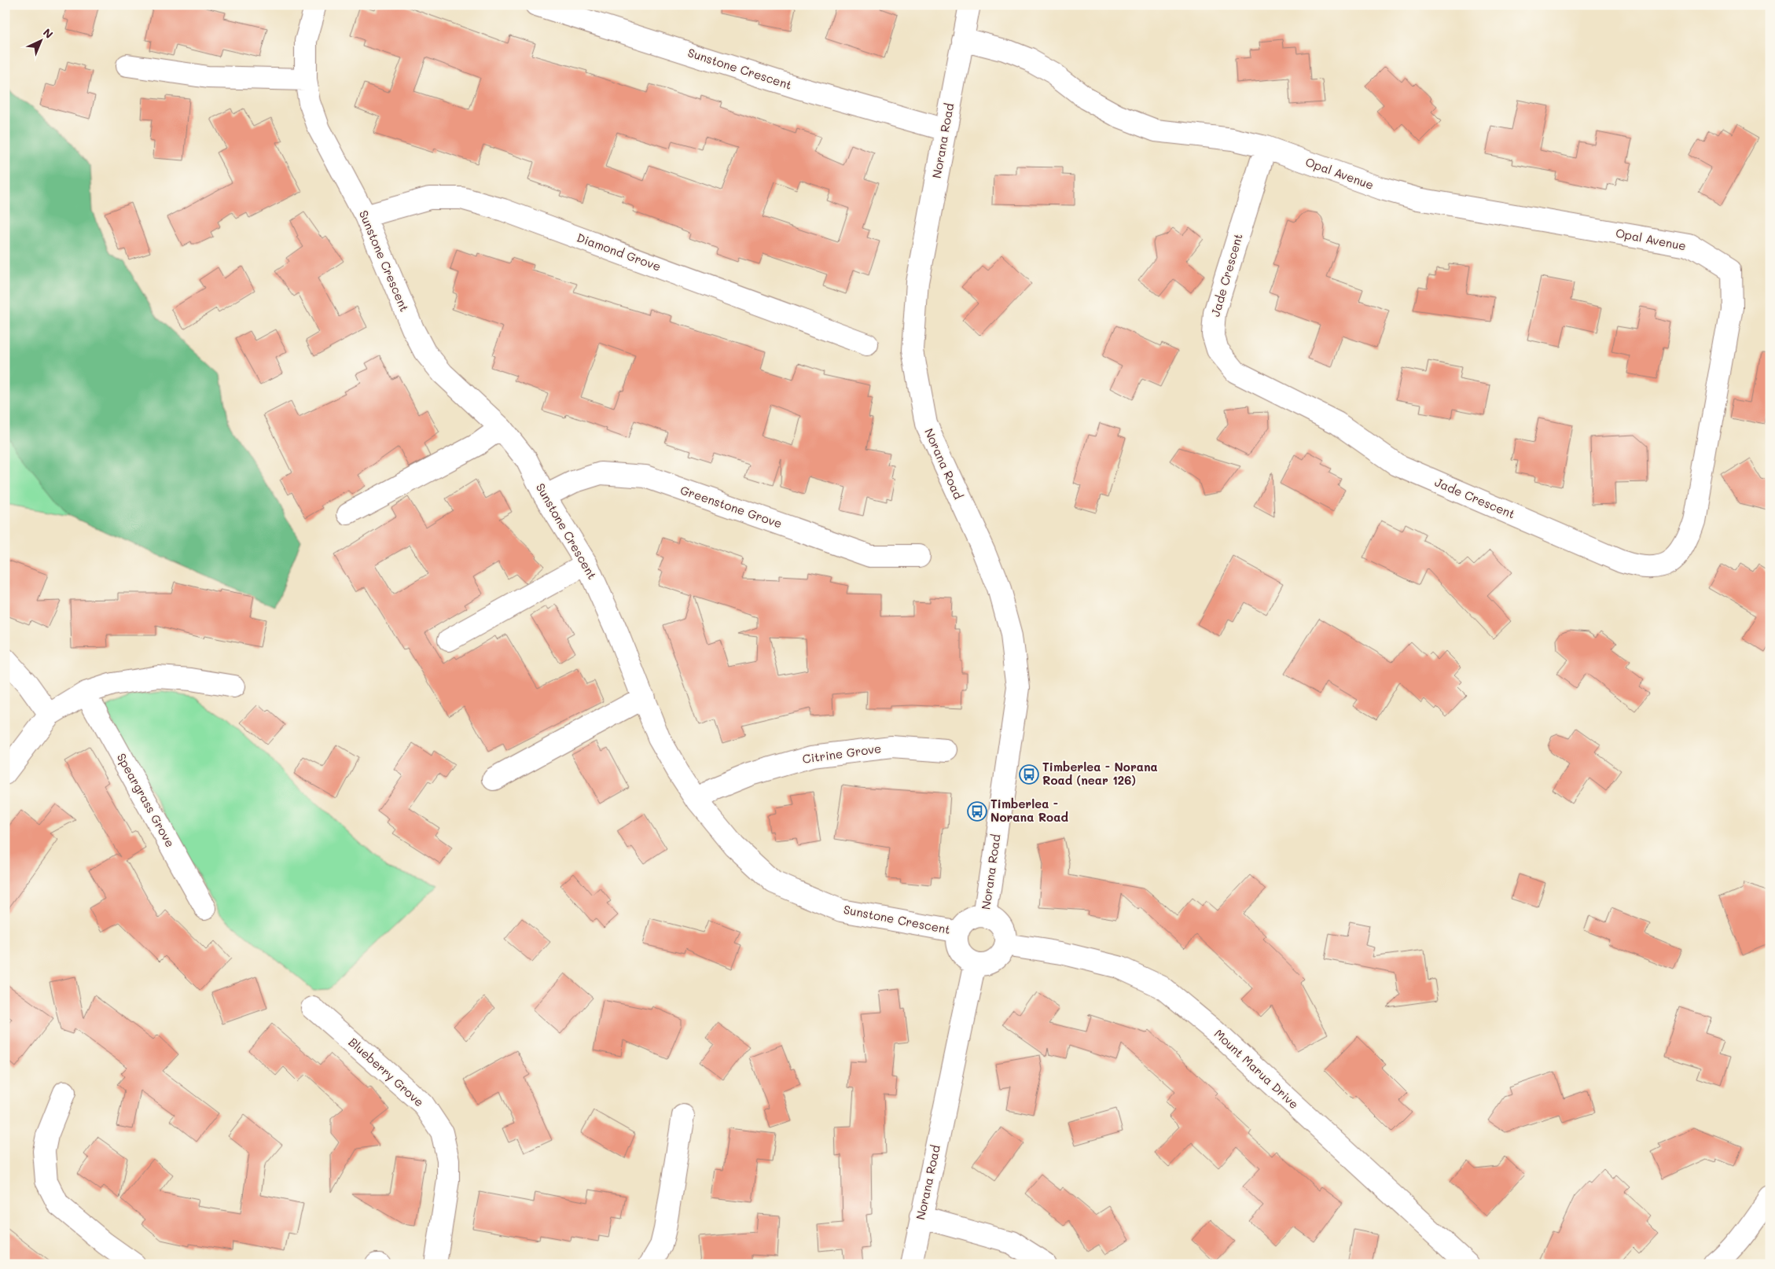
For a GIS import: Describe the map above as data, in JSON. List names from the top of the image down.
{
  "streets": {
    "street": [
      "Sunstone Crescent",
      "Norana Road",
      "Opal Avenue",
      "Diamond Grove",
      "Jade Crescent",
      "Greenstone Grove",
      "Citrine Grove",
      "Speargrass Grove",
      "Mount Marua Drive",
      "Blueberry Grove"
    ]
  },
  "crossings": [
    ["Sunstone Crescent", "Norana Road"],
    ["Sunstone Crescent", "Diamond Grove"],
    ["Sunstone Crescent", "Greenstone Grove"],
    ["Sunstone Crescent", "Citrine Grove"],
    ["Sunstone Crescent", "Mount Marua Drive"],
    ["Norana Road", "Opal Avenue"],
    ["Norana Road", "Mount Marua Drive"],
    ["Opal Avenue", "Jade Crescent"]
  ],
  "places": {
    "bus stop": ["Timberlea - Norana Road (near 126)", "Timberlea - Norana Road"]
  },
  "north": "top right"
}
